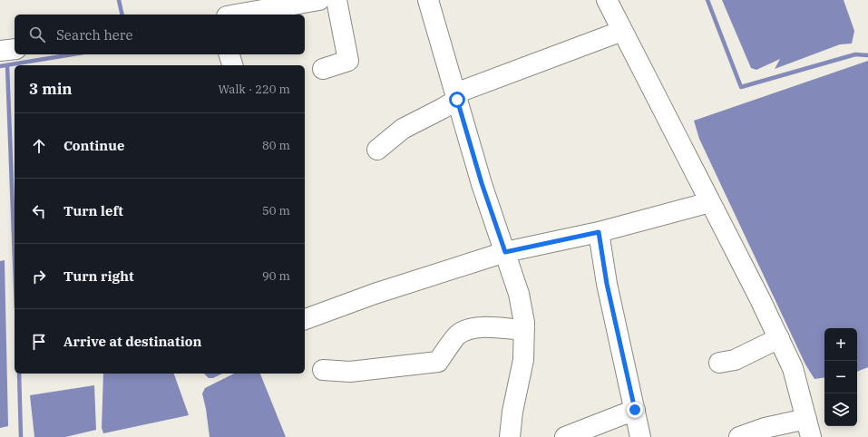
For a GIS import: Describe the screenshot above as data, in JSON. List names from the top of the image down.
{
  "page": {
    "search": "Search here",
    "heading": ["3 min", "Walk · 220 m"],
    "list": [
      ["Continue", "80 m"],
      ["Turn left", "50 m"],
      ["Turn right", "90 m"],
      "Arrive at destination"
    ],
    "map_buttons": ["+", "−"]
  }
}
